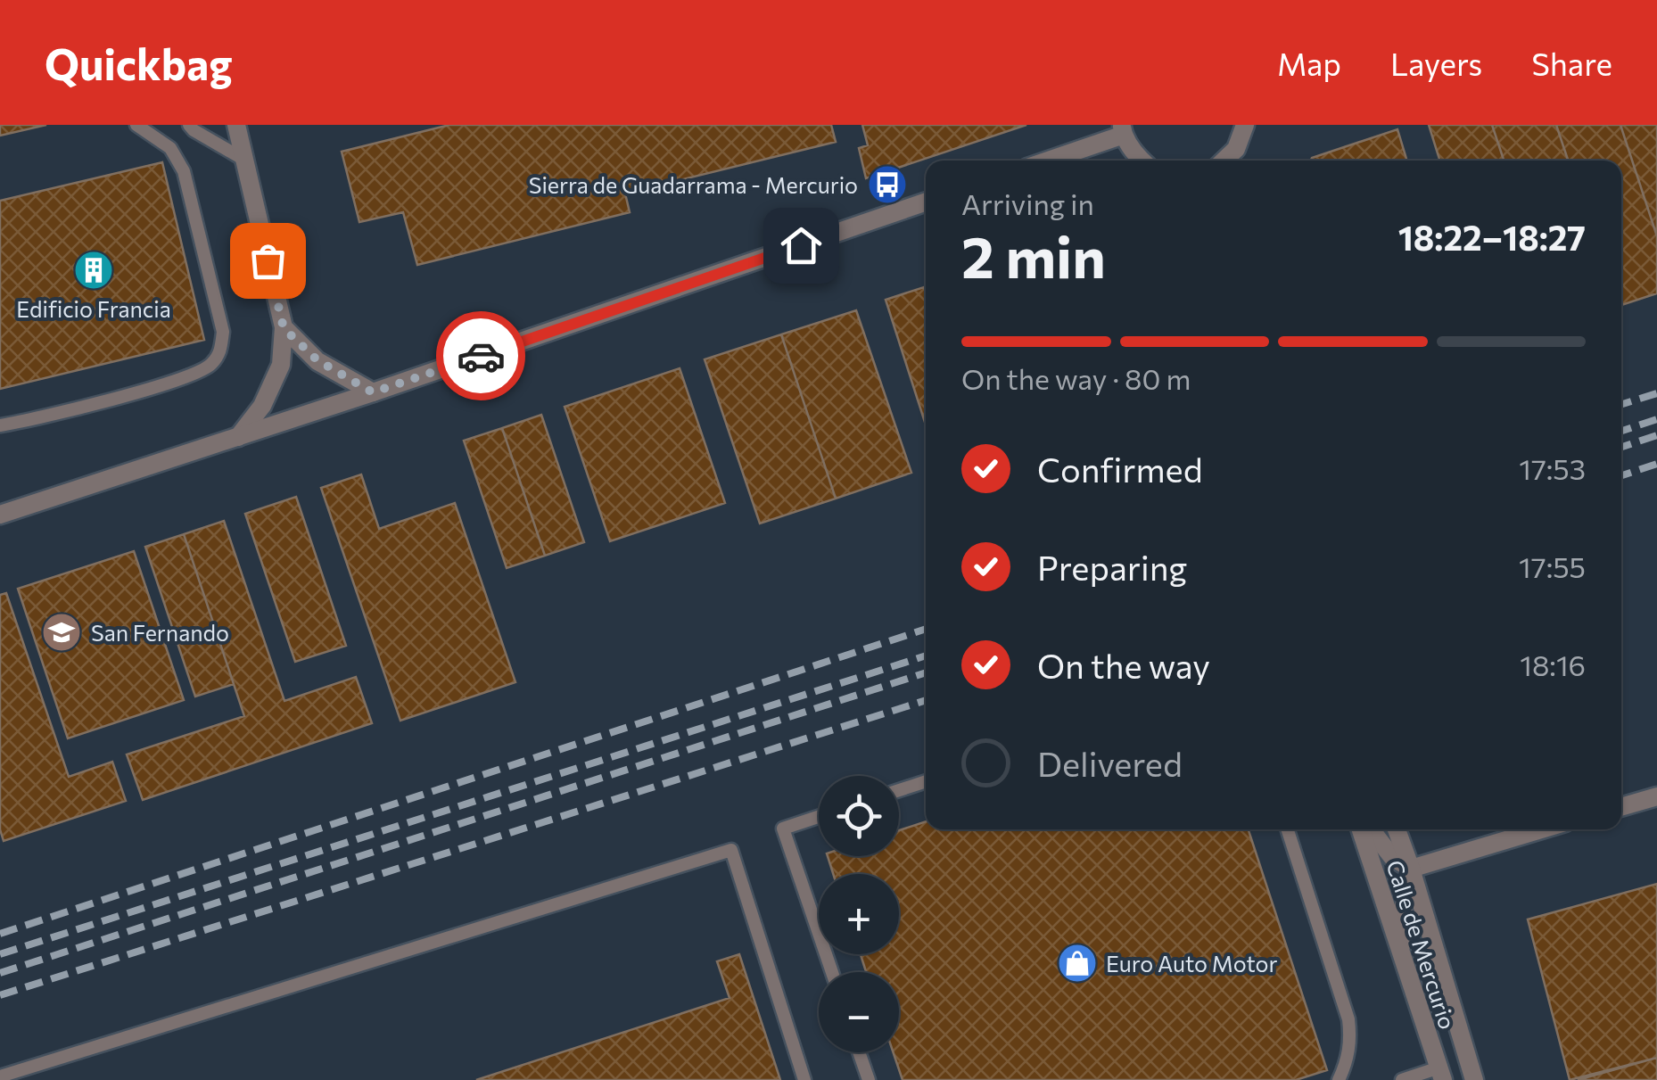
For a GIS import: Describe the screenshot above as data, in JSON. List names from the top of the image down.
{
  "streets": {
    "street": ["Calle de Mercurio"]
  },
  "places": {
    "bus stop": ["Sierra de Guadarrama - Mercurio"],
    "building": ["Edificio Francia"],
    "school or university": ["San Fernando"],
    "shop": ["Euro Auto Motor"]
  },
  "page": {
    "header": "Quickbag",
    "nav": ["Map", "Layers", "Share"],
    "heading": ["2 min", "Arriving in", "18:22–18:27"],
    "bar": "On the way · 80 m",
    "list": [
      ["Confirmed", "17:53"],
      ["Preparing", "17:55"],
      ["On the way", "18:16"],
      "Delivered"
    ],
    "map_buttons": ["+", "−"]
  }
}
